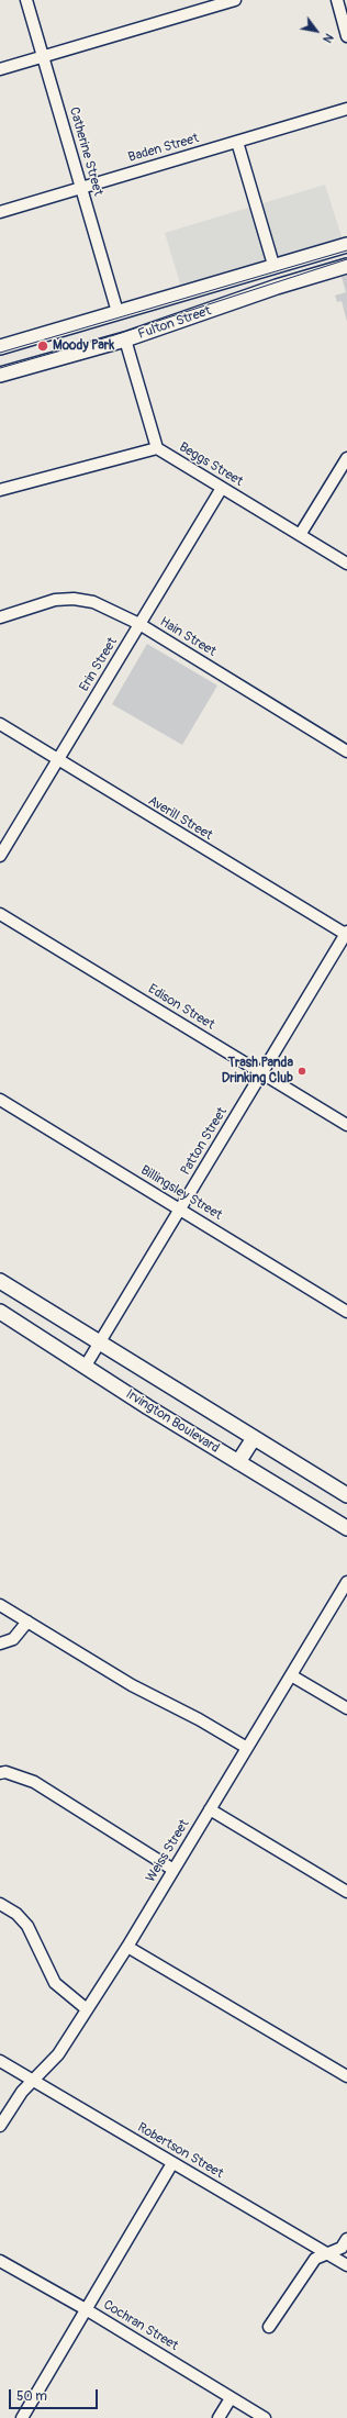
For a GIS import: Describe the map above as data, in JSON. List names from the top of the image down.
{
  "streets": {
    "main road": ["Fulton Street", "Irvington Boulevard"],
    "street": [
      "Baden Street",
      "Catherine Street",
      "Beggs Street",
      "Hain Street",
      "Erin Street",
      "Averill Street",
      "Edison Street",
      "Patton Street",
      "Billingsley Street",
      "Weiss Street",
      "Robertson Street",
      "Cochran Street"
    ]
  },
  "crossings": [
    ["Baden Street", "Catherine Street"],
    ["Catherine Street", "Fulton Street"],
    ["Fulton Street", "Beggs Street"],
    ["Beggs Street", "Erin Street"],
    ["Hain Street", "Erin Street"],
    ["Erin Street", "Averill Street"],
    ["Averill Street", "Patton Street"],
    ["Edison Street", "Patton Street"],
    ["Patton Street", "Billingsley Street"],
    ["Patton Street", "Irvington Boulevard"],
    ["Weiss Street", "Robertson Street"]
  ],
  "places": ["Moody Park", "Trash Panda Drinking Club"],
  "scale_bar": "50 m",
  "north": "bottom right"
}
